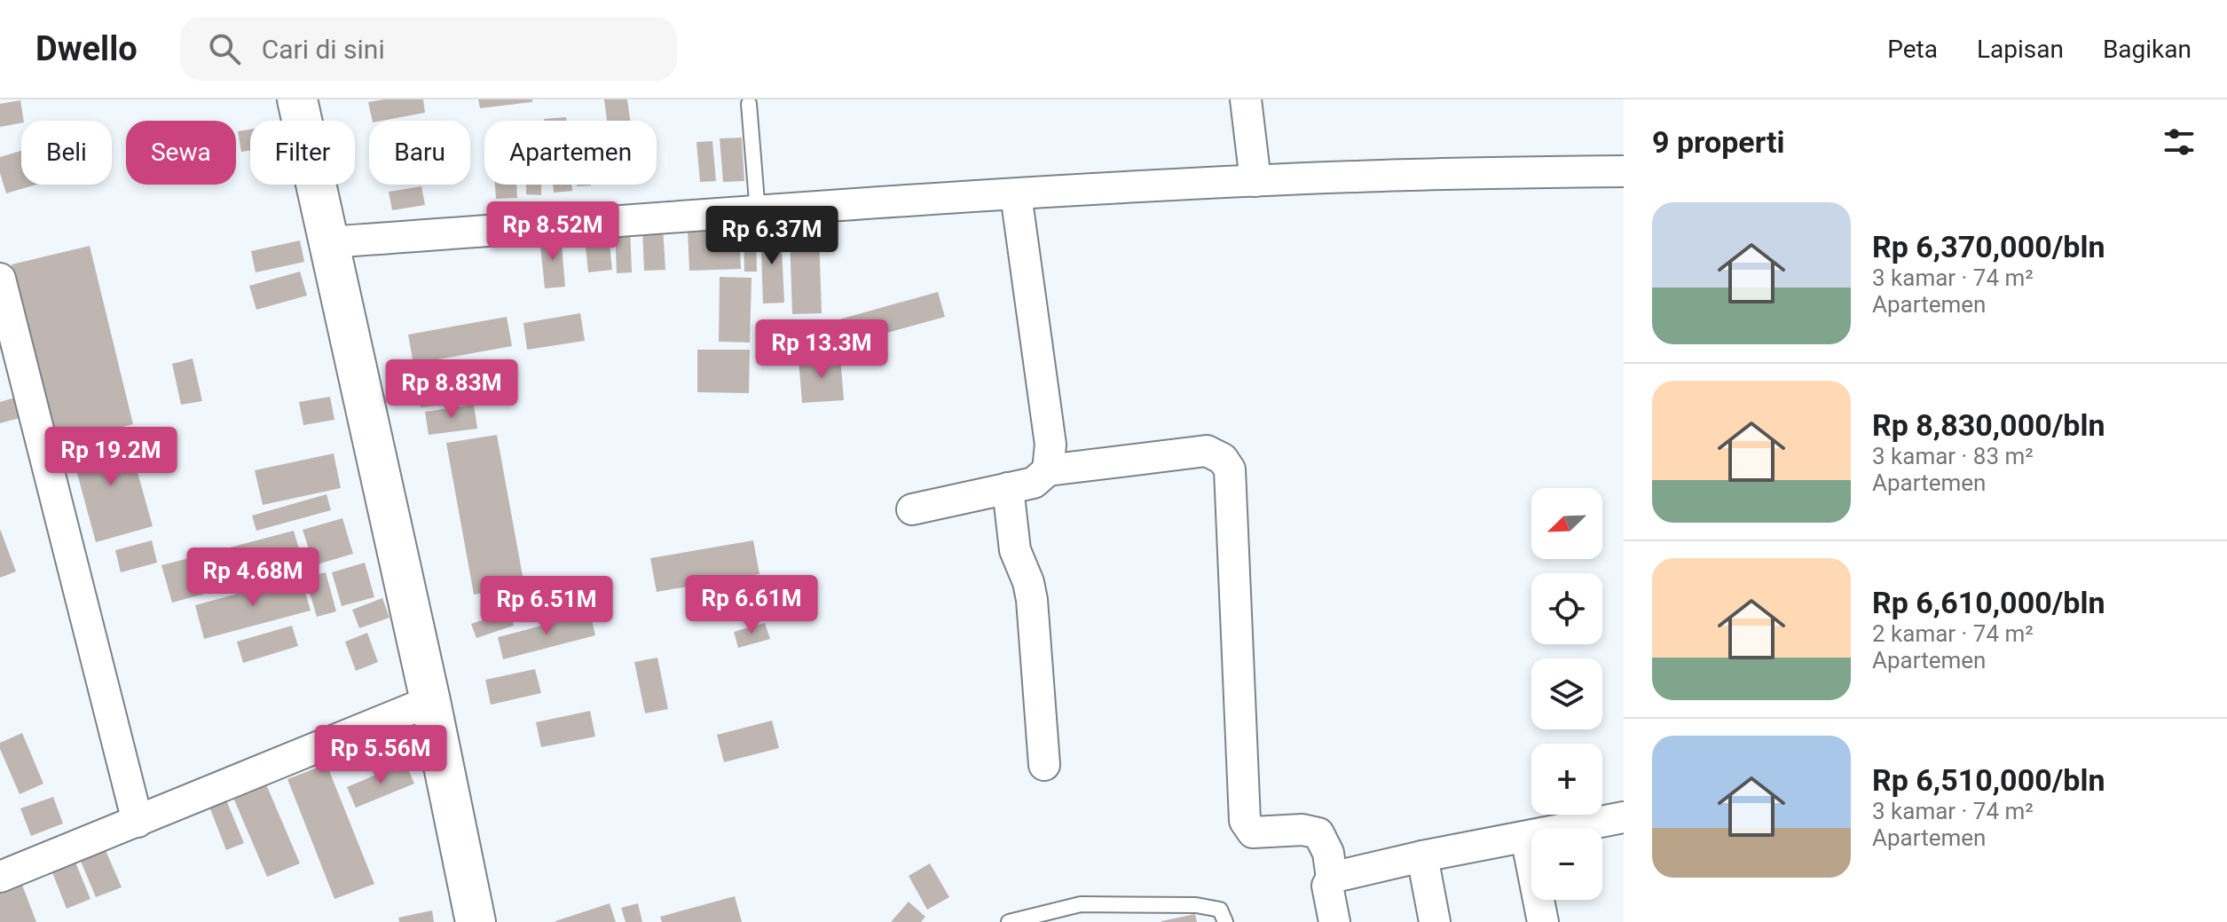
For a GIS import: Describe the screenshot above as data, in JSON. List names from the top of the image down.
{
  "north": "bottom left",
  "page": {
    "header": "Dwello",
    "search": "Cari di sini",
    "nav": ["Peta", "Lapisan", "Bagikan"],
    "heading": "9 properti",
    "chip": [
      "Beli",
      "Sewa",
      "Filter",
      "Baru",
      "Apartemen"
    ],
    "list": [
      {
        "name": "Rp 6,370,000/bln",
        "note": "3 kamar · 74 m² · Apartemen"
      },
      {
        "name": "Rp 8,830,000/bln",
        "note": "3 kamar · 83 m² · Apartemen"
      },
      {
        "name": "Rp 6,610,000/bln",
        "note": "2 kamar · 74 m² · Apartemen"
      },
      {
        "name": "Rp 6,510,000/bln",
        "note": "3 kamar · 74 m² · Apartemen"
      }
    ],
    "price": [
      "Rp 8.52M",
      "Rp 6.37M",
      "Rp 13.3M",
      "Rp 8.83M",
      "Rp 19.2M",
      "Rp 4.68M",
      "Rp 6.61M",
      "Rp 6.51M",
      "Rp 5.56M"
    ],
    "map_buttons": ["+", "−"]
  }
}
